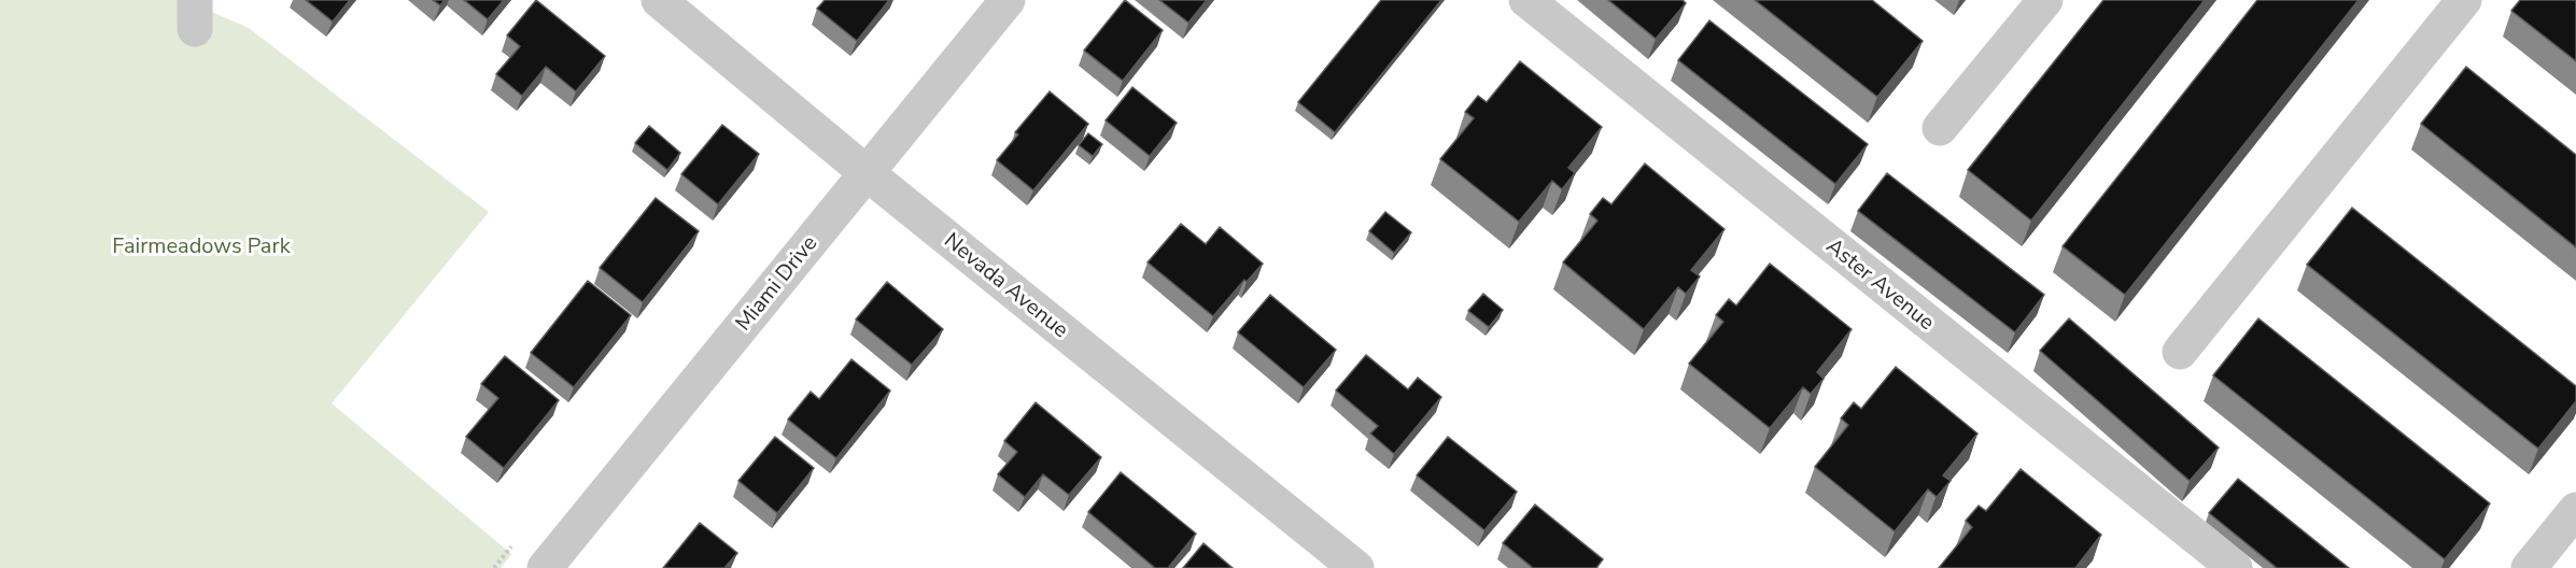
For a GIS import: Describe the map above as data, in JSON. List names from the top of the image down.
{
  "streets": {
    "street": ["Miami Drive", "Aster Avenue", "Nevada Avenue"]
  },
  "crossings": [
    ["Miami Drive", "Nevada Avenue"]
  ],
  "parks": ["Fairmeadows Park"]
}
